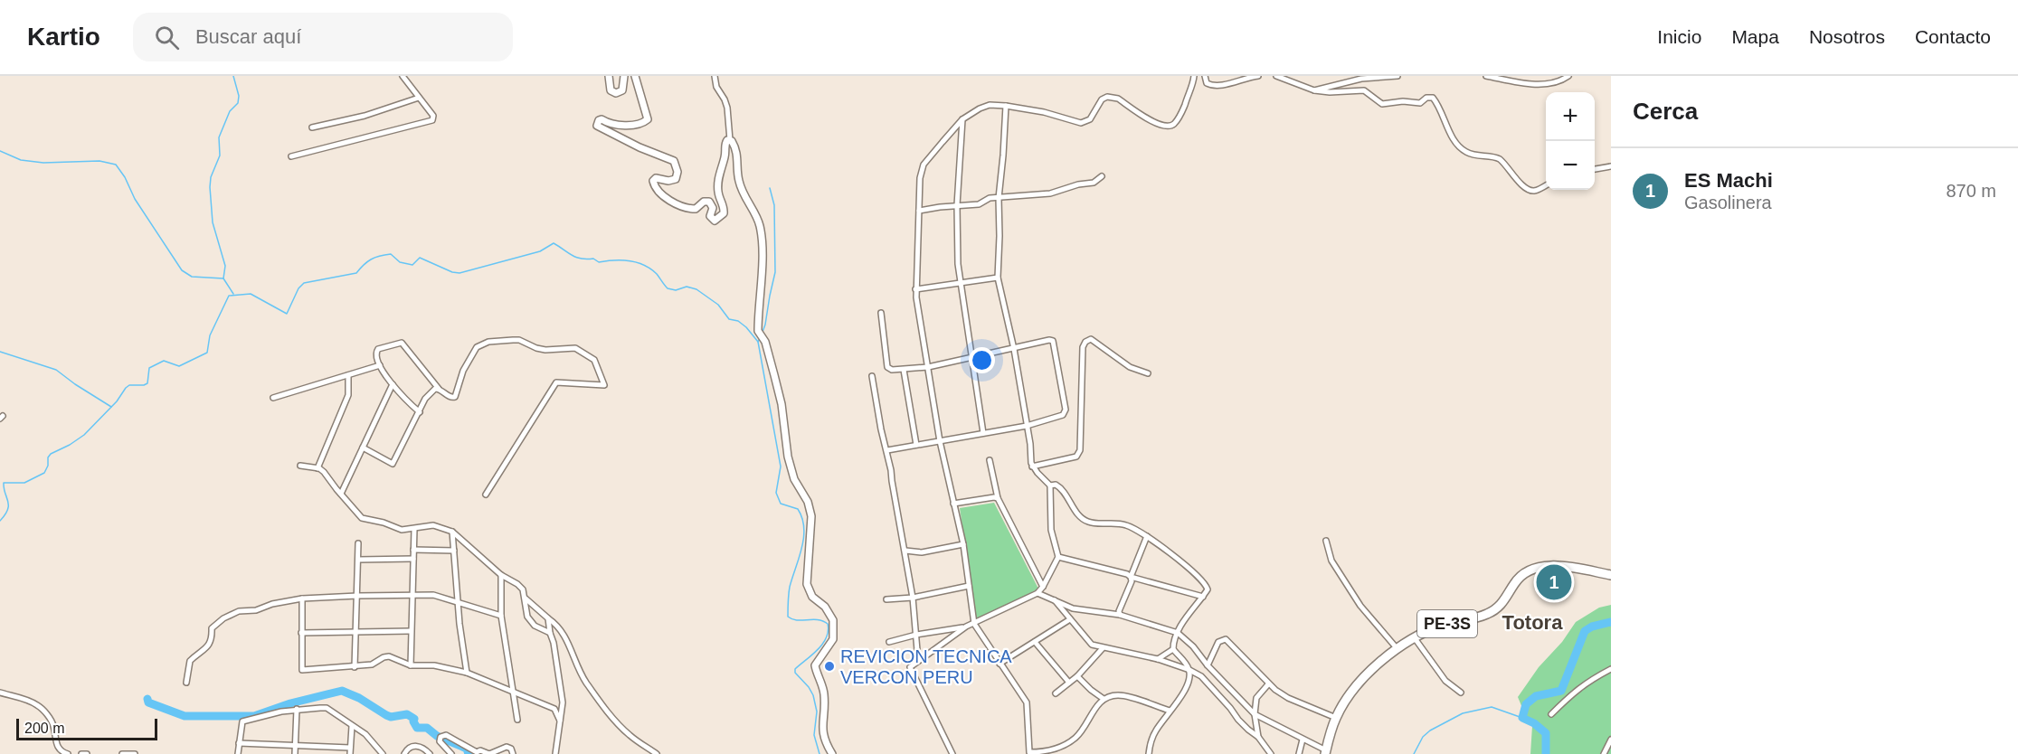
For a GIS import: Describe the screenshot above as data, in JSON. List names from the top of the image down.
{
  "streets": {
    "highway": ["PE-3S"]
  },
  "districts": ["Totora"],
  "places": ["REVICION TECNICA VERCON PERU"],
  "scale_bar": "200 m",
  "page": {
    "header": "Kartio",
    "search": "Buscar aquí",
    "nav": [
      "Inicio",
      "Mapa",
      "Nosotros",
      "Contacto"
    ],
    "heading": "Cerca",
    "map_buttons": ["+", "−"],
    "list": [
      {
        "mark": "1",
        "name": "ES Machi",
        "note": "Gasolinera",
        "value": "870 m"
      }
    ],
    "pins": "1",
    "scale": "200 m"
  }
}
